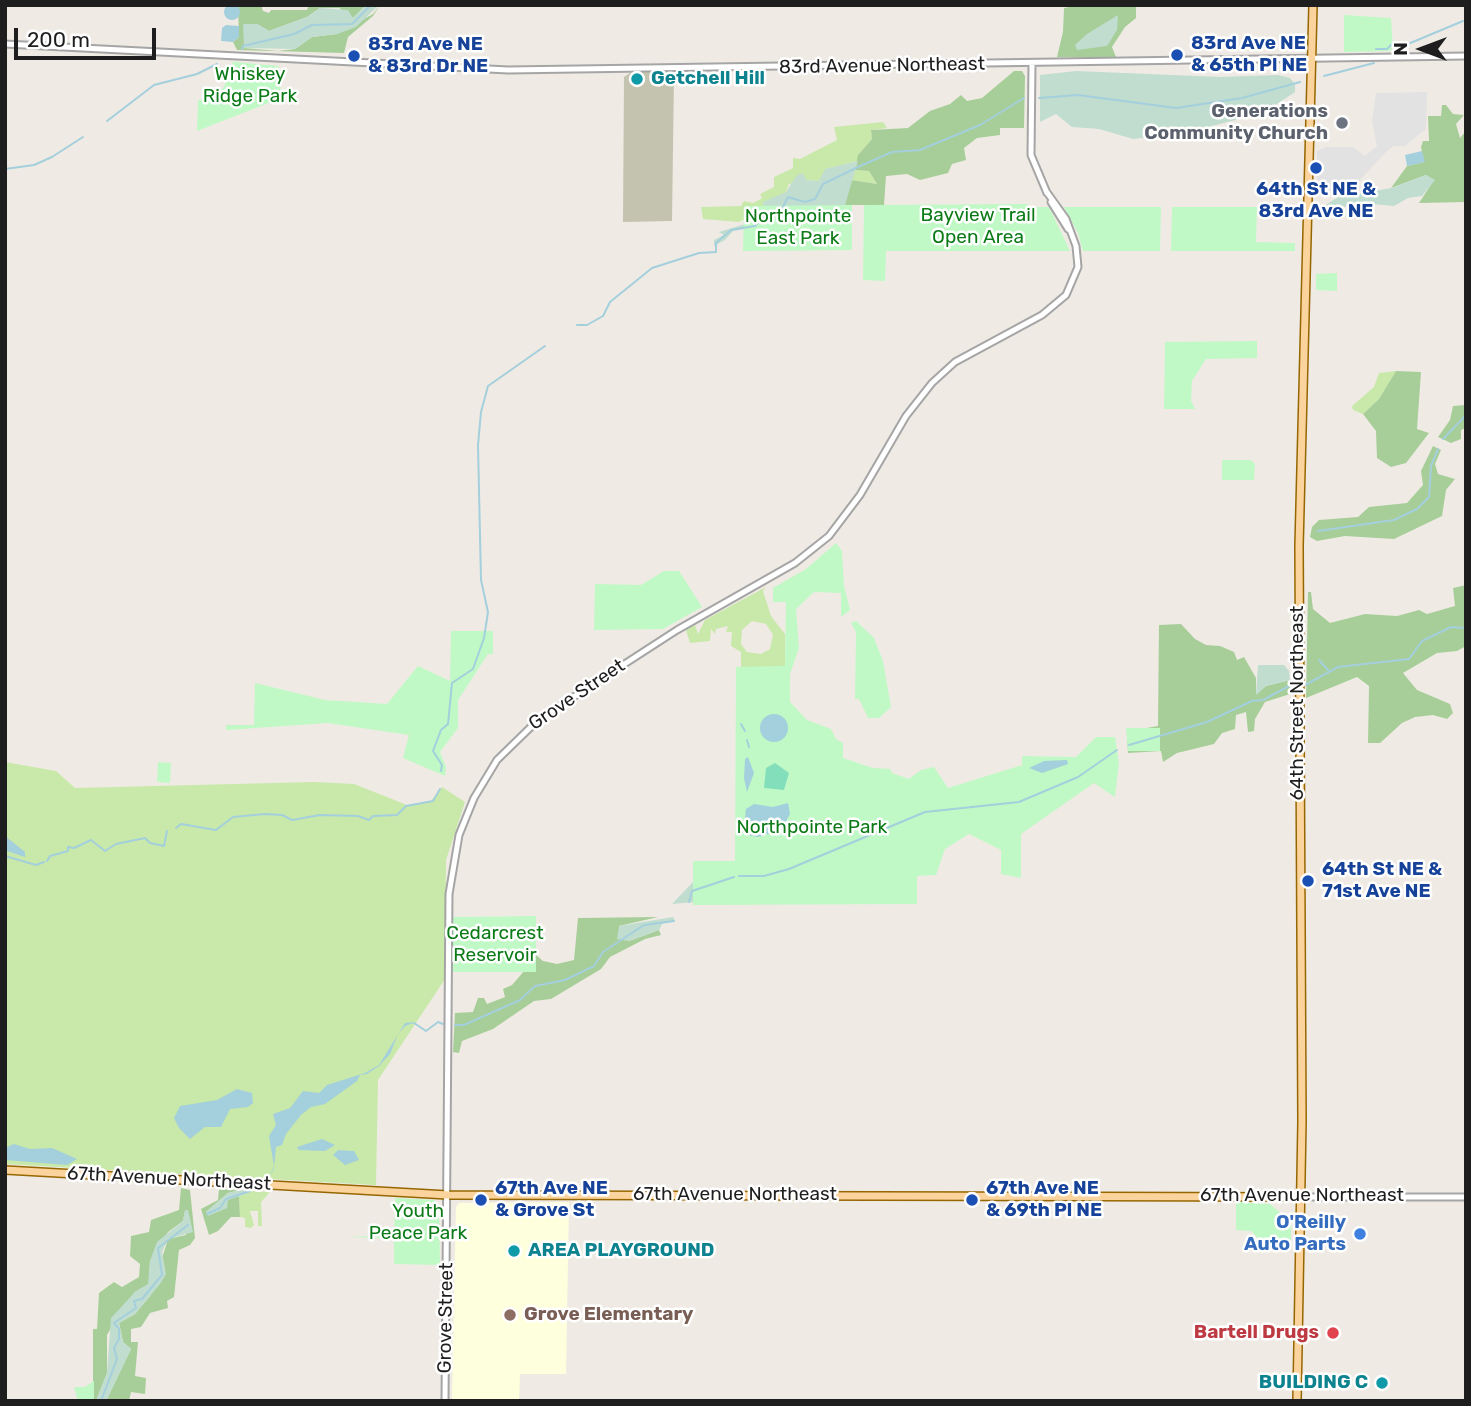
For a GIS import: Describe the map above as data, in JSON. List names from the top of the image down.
{
  "streets": {
    "main road": ["64th Street Northeast", "67th Avenue Northeast"],
    "street": ["83rd Avenue Northeast", "Grove Street"]
  },
  "crossings": [
    ["83rd Avenue Northeast", "Grove Street"],
    ["83rd Avenue Northeast", "64th Street Northeast"],
    ["Grove Street", "67th Avenue Northeast"],
    ["64th Street Northeast", "67th Avenue Northeast"]
  ],
  "parks": [
    "Whiskey Ridge Park",
    "Bayview Trail Open Area",
    "Northpointe East Park",
    "Northpointe Park",
    "Cedarcrest Reservoir",
    "Youth Peace Park"
  ],
  "places": [
    "83rd Ave NE & 65th Pl NE",
    "83rd Ave NE & 83rd Dr NE",
    "Getchell Hill",
    "Generations Community Church",
    "64th St NE & 83rd Ave NE",
    "64th St NE & 71st Ave NE",
    "67th Ave NE & Grove St",
    "67th Ave NE & 69th Pl NE",
    "O'Reilly Auto Parts",
    "AREA PLAYGROUND",
    "Grove Elementary",
    "Bartell Drugs",
    "BUILDING C"
  ],
  "scale_bar": "200 m",
  "north": "left"
}
